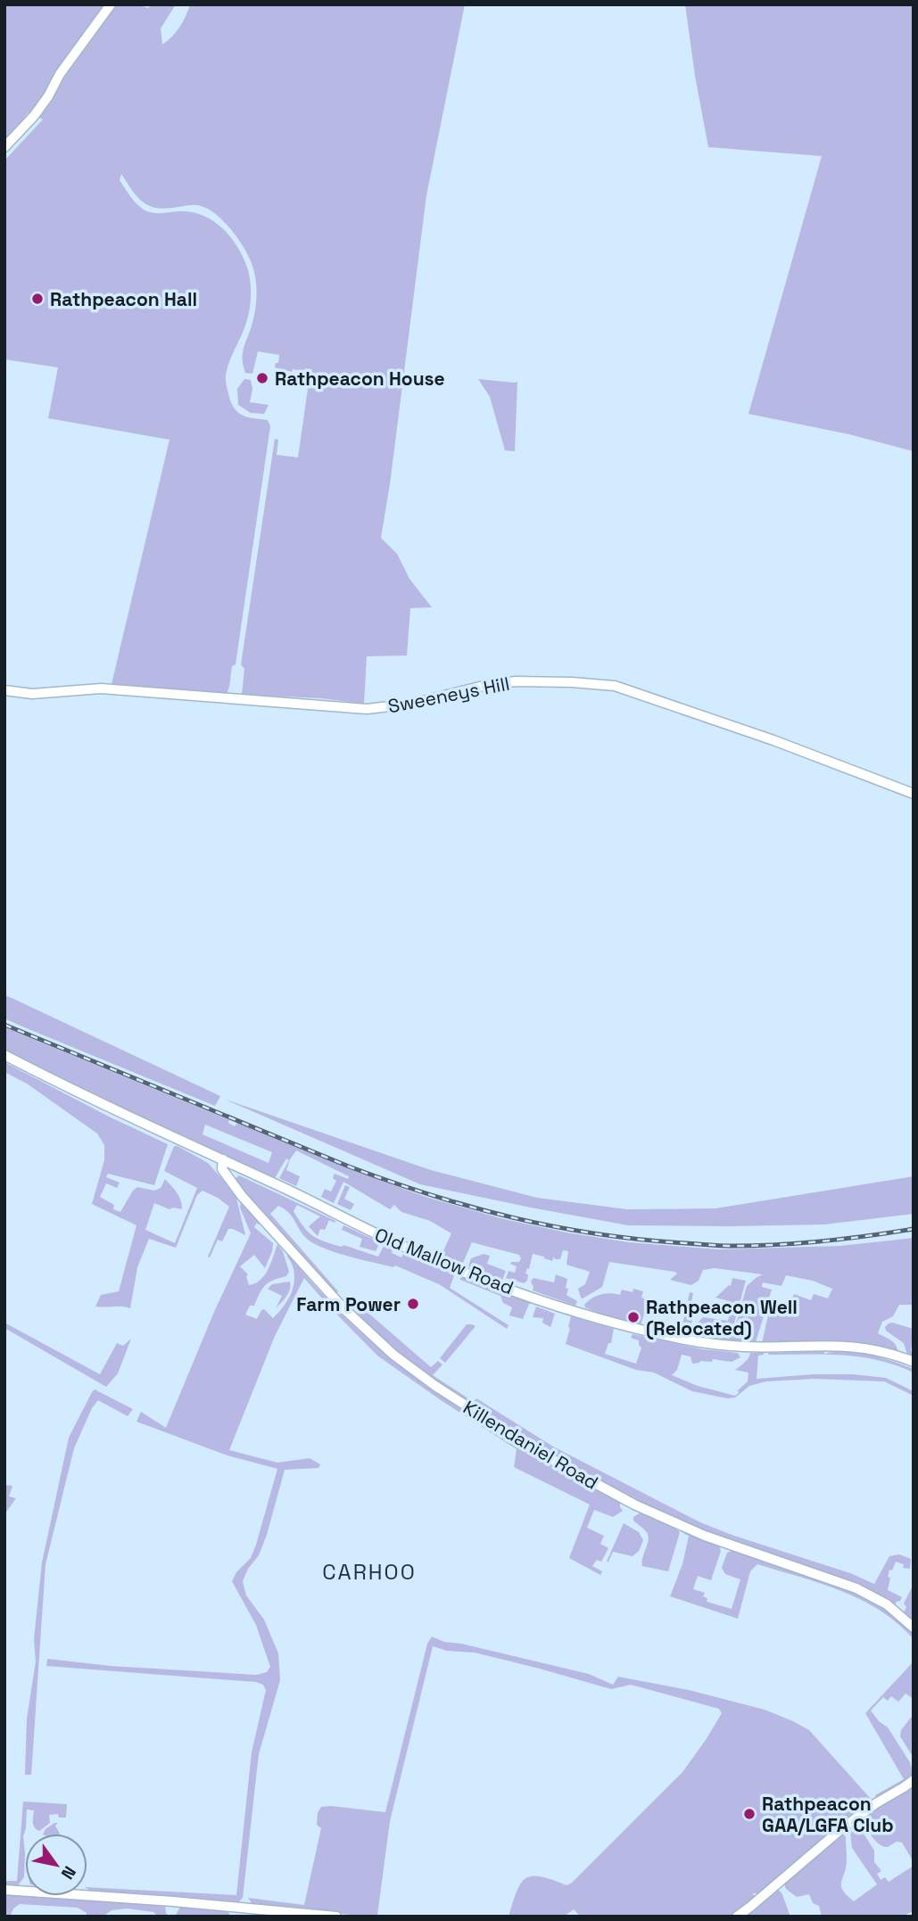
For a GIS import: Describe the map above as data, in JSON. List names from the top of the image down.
{
  "streets": {
    "street": ["Sweeneys Hill", "Old Mallow Road", "Killendaniel Road"]
  },
  "crossings": [
    ["Old Mallow Road", "Killendaniel Road"]
  ],
  "districts": ["CARHOO"],
  "places": [
    "Rathpeacon Hall",
    "Rathpeacon House",
    "Farm Power",
    "Rathpeacon Well (Relocated)",
    "Rathpeacon GAA/LGFA Club"
  ],
  "north": "bottom right"
}
